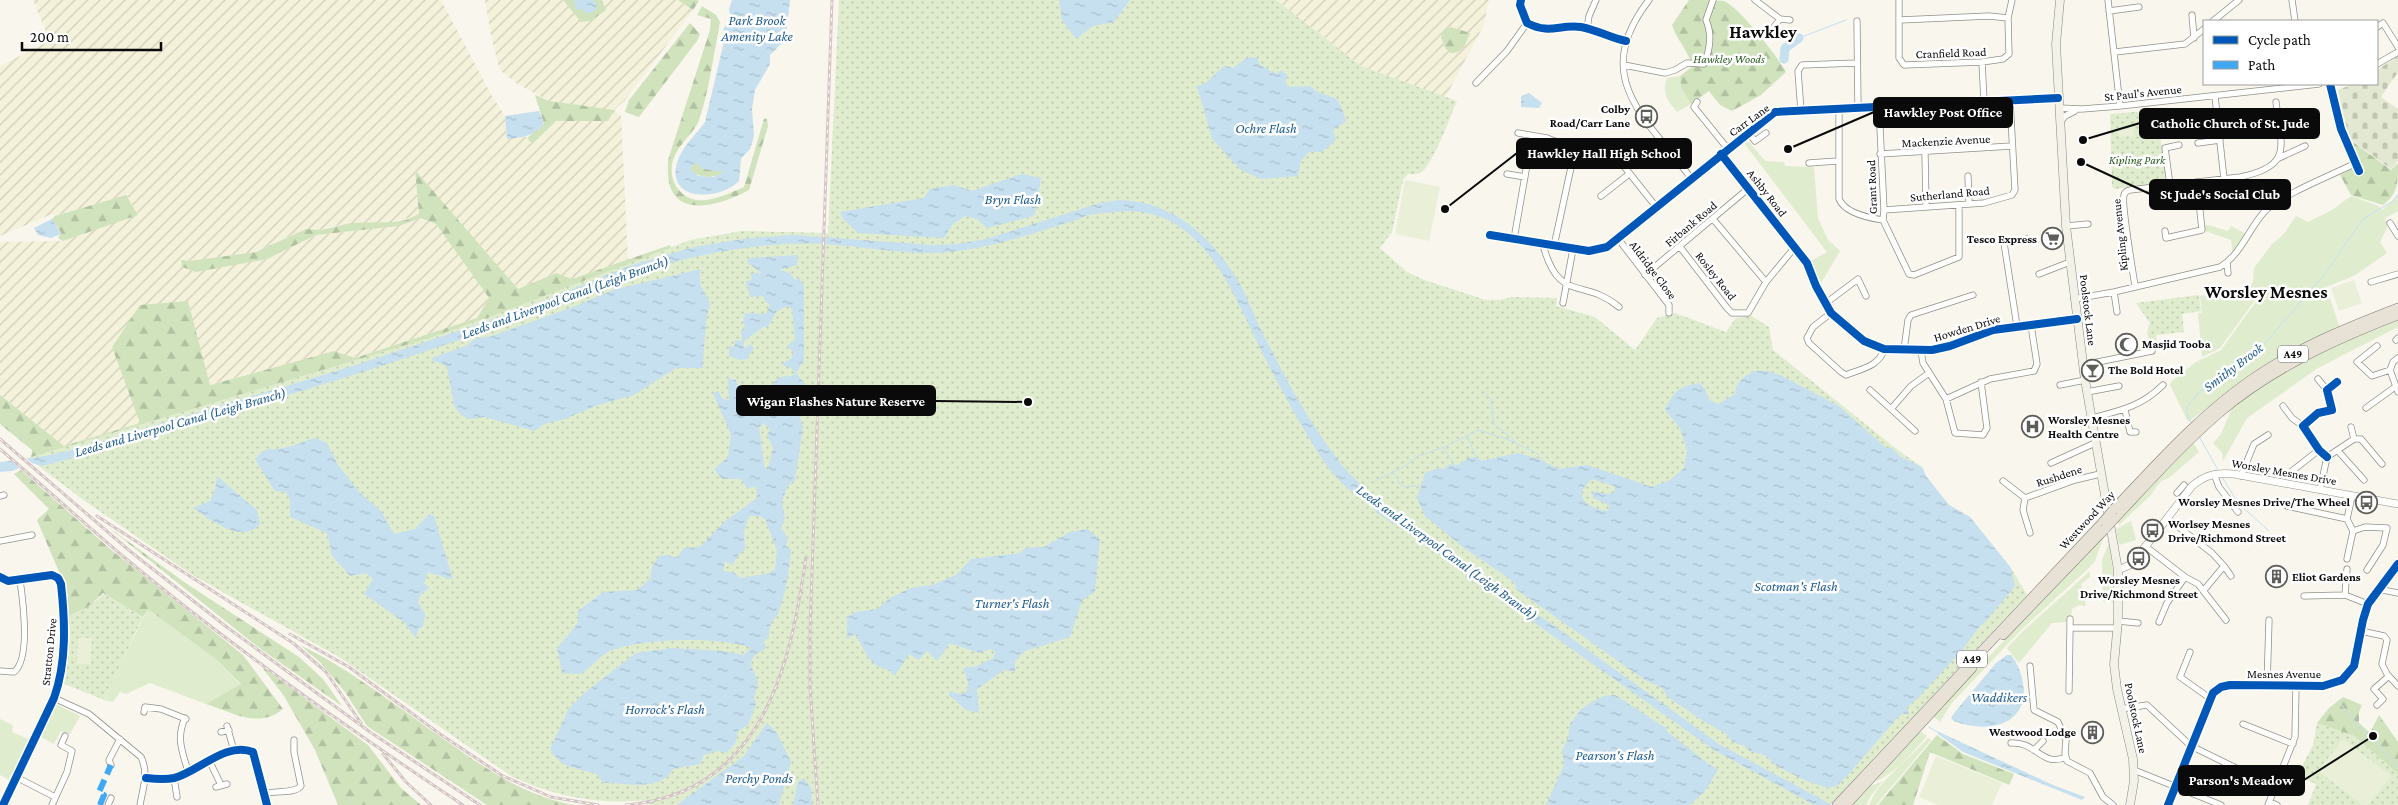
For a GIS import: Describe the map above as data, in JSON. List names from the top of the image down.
{
  "streets": {
    "highway": ["A49", "Westwood Way"],
    "main road": ["Poolstock Lane"],
    "street": [
      "Cranfield Road",
      "St Paul's Avenue",
      "Carr Lane",
      "Mackenzie Avenue",
      "Grant Road",
      "Ashby Road",
      "Sutherland Road",
      "Firbank Road",
      "Kipling Avenue",
      "Aldridge Close",
      "Rosley Road",
      "Howden Drive",
      "Worsley Mesnes Drive",
      "Rushdene",
      "Stratton Drive",
      "Mesnes Avenue"
    ]
  },
  "crossings": [
    ["St Paul's Avenue", "Poolstock Lane"],
    ["Carr Lane", "Grant Road"],
    ["Carr Lane", "Ashby Road"],
    ["Carr Lane", "Sutherland Road"],
    ["Carr Lane", "Aldridge Close"],
    ["Carr Lane", "Poolstock Lane"],
    ["Mackenzie Avenue", "Grant Road"],
    ["Mackenzie Avenue", "Sutherland Road"],
    ["Grant Road", "Sutherland Road"],
    ["Ashby Road", "Firbank Road"],
    ["Ashby Road", "Rosley Road"],
    ["Ashby Road", "Howden Drive"],
    ["Firbank Road", "Aldridge Close"],
    ["Firbank Road", "Rosley Road"],
    ["Rosley Road", "Howden Drive"],
    ["Poolstock Lane", "Howden Drive"],
    ["Poolstock Lane", "Worsley Mesnes Drive"],
    ["Poolstock Lane", "Rushdene"]
  ],
  "districts": ["Hawkley", "Worsley Mesnes"],
  "water": [
    "Park Brook Amenity Lake",
    "Ochre Flash",
    "Bryn Flash",
    "Leeds and Liverpool Canal (Leigh Branch)",
    "Smithy Brook",
    "Scotman's Flash",
    "Turner's Flash",
    "Waddikers",
    "Horrock's Flash",
    "Pearson's Flash",
    "Perchy Ponds"
  ],
  "parks": ["Hawkley Woods", "Kipling Park"],
  "places": {
    "bus stop": [
      "Colby Road/Carr Lane",
      "Worsley Mesnes Drive/The Wheel",
      "Worlsey Mesnes Drive/Richmond Street",
      "Worsley Mesnes Drive/Richmond Street"
    ],
    "other": [
      "Catholic Church of St. Jude",
      "Hawkley Post Office",
      "St Jude's Social Club",
      "Hawkley Hall High School",
      "Wigan Flashes Nature Reserve",
      "Parson's Meadow"
    ],
    "supermarket": ["Tesco Express"],
    "mosque": ["Masjid Tooba"],
    "bar": ["The Bold Hotel"],
    "hospital": ["Worsley Mesnes Health Centre"],
    "building": ["Eliot Gardens", "Westwood Lodge"]
  },
  "legend": ["Cycle path", "Path"],
  "scale_bar": "200 m"
}
